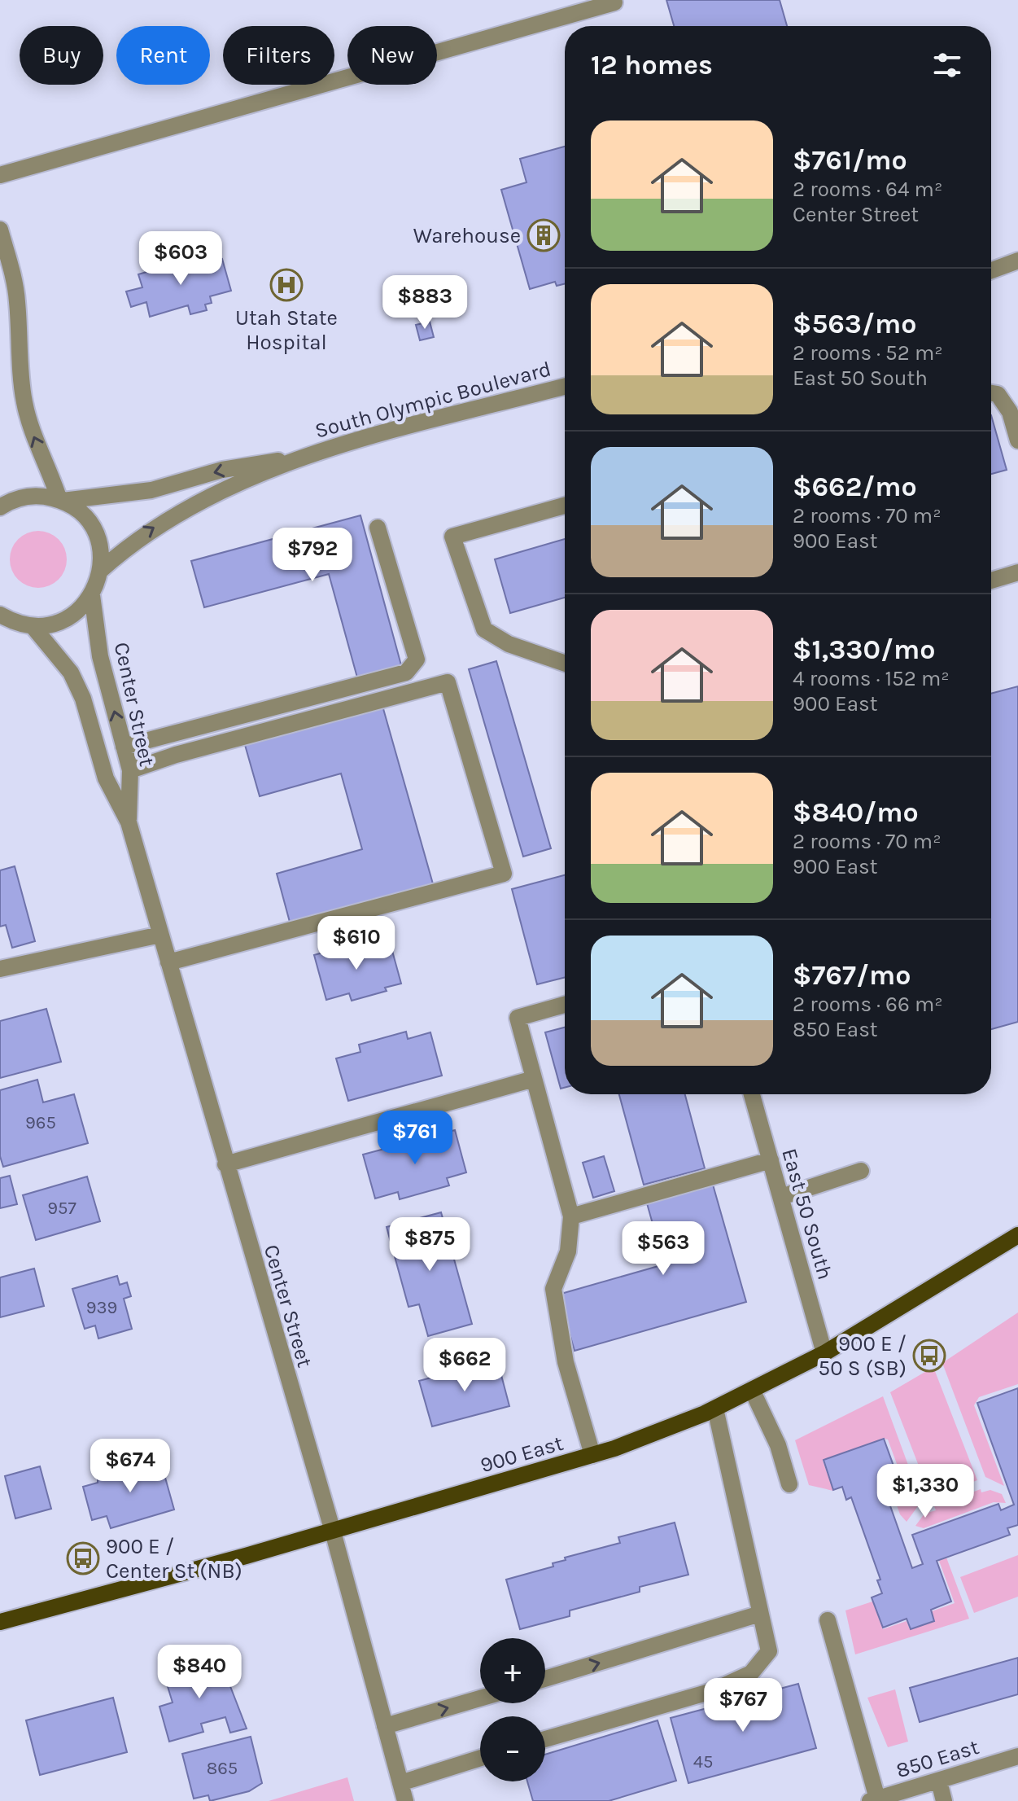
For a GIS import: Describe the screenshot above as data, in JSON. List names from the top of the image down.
{
  "streets": {
    "main road": ["900 East"],
    "street": [
      "South Olympic Boulevard",
      "Center Street",
      "East 50 South",
      "850 East"
    ]
  },
  "crossings": [
    ["Center Street", "900 East"],
    ["East 50 South", "900 East"]
  ],
  "places": {
    "building": ["Warehouse"],
    "hospital": ["Utah State Hospital"],
    "bus stop": ["900 E / 50 S (SB)", "900 E / Center St (NB)"]
  },
  "house_numbers": [
    "965",
    "957",
    "939",
    "45",
    "865"
  ],
  "page": {
    "chip": [
      "Buy",
      "Rent",
      "Filters",
      "New"
    ],
    "heading": "12 homes",
    "list": [
      {
        "name": "$761/mo",
        "note": "2 rooms · 64 m² · Center Street"
      },
      {
        "name": "$563/mo",
        "note": "2 rooms · 52 m² · East 50 South"
      },
      {
        "name": "$662/mo",
        "note": "2 rooms · 70 m² · 900 East"
      },
      {
        "name": "$1,330/mo",
        "note": "4 rooms · 152 m² · 900 East"
      },
      {
        "name": "$840/mo",
        "note": "2 rooms · 70 m² · 900 East"
      },
      {
        "name": "$767/mo",
        "note": "2 rooms · 66 m² · 850 East"
      }
    ],
    "price": [
      "$603",
      "$883",
      "$792",
      "$610",
      "$761",
      "$875",
      "$563",
      "$662",
      "$674",
      "$1,330",
      "$840",
      "$767"
    ],
    "map_buttons": ["+", "−"]
  }
}
